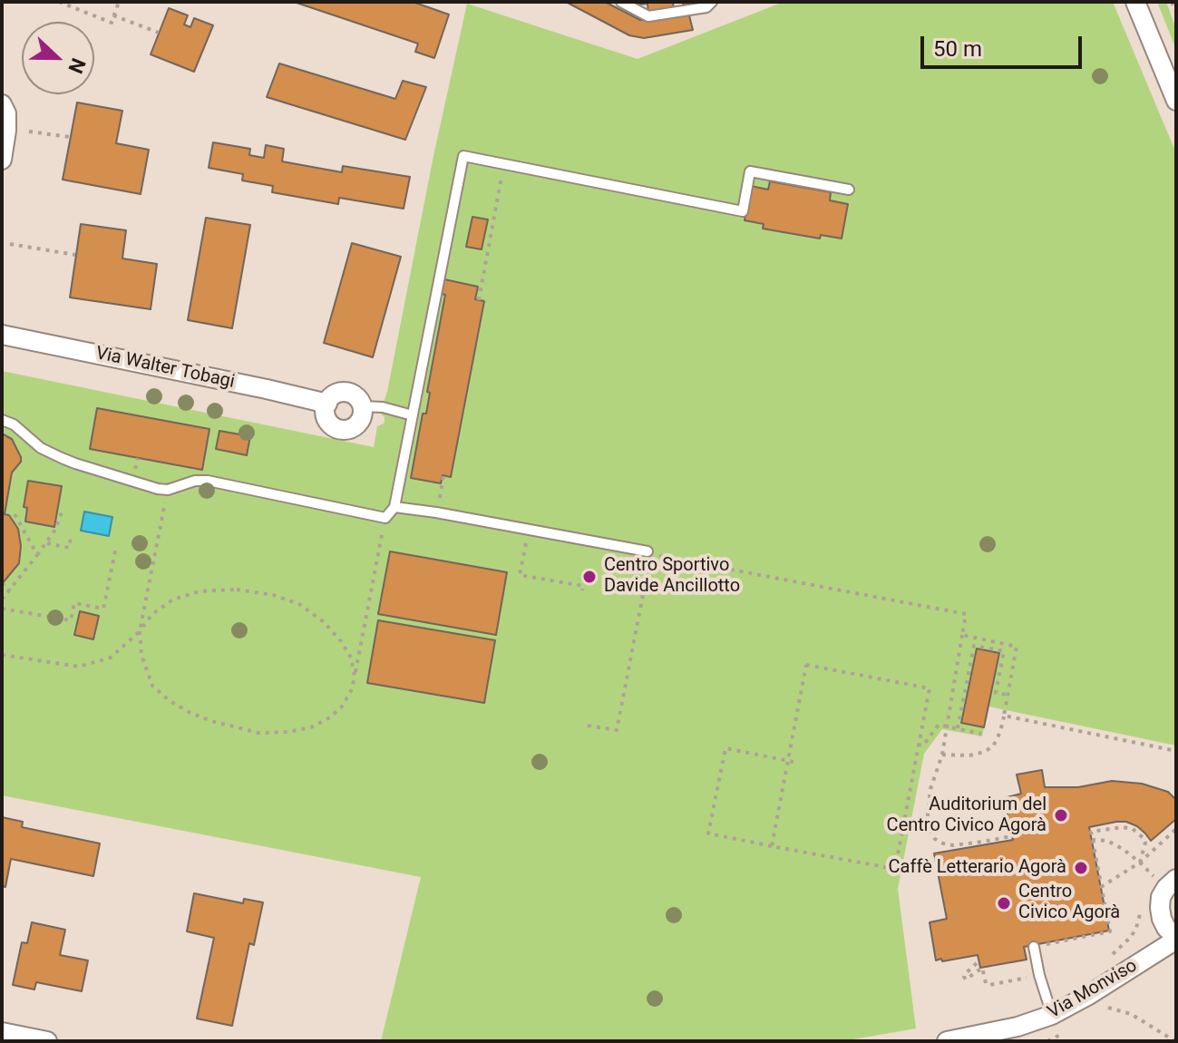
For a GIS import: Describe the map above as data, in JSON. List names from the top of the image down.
{
  "streets": {
    "street": ["Via Walter Tobagi", "Via Monviso"]
  },
  "places": [
    "Centro Sportivo Davide Ancillotto",
    "Auditorium del Centro Civico Agorà",
    "Caffè Letterario Agorà",
    "Centro Civico Agorà"
  ],
  "scale_bar": "50 m",
  "north": "right"
}
